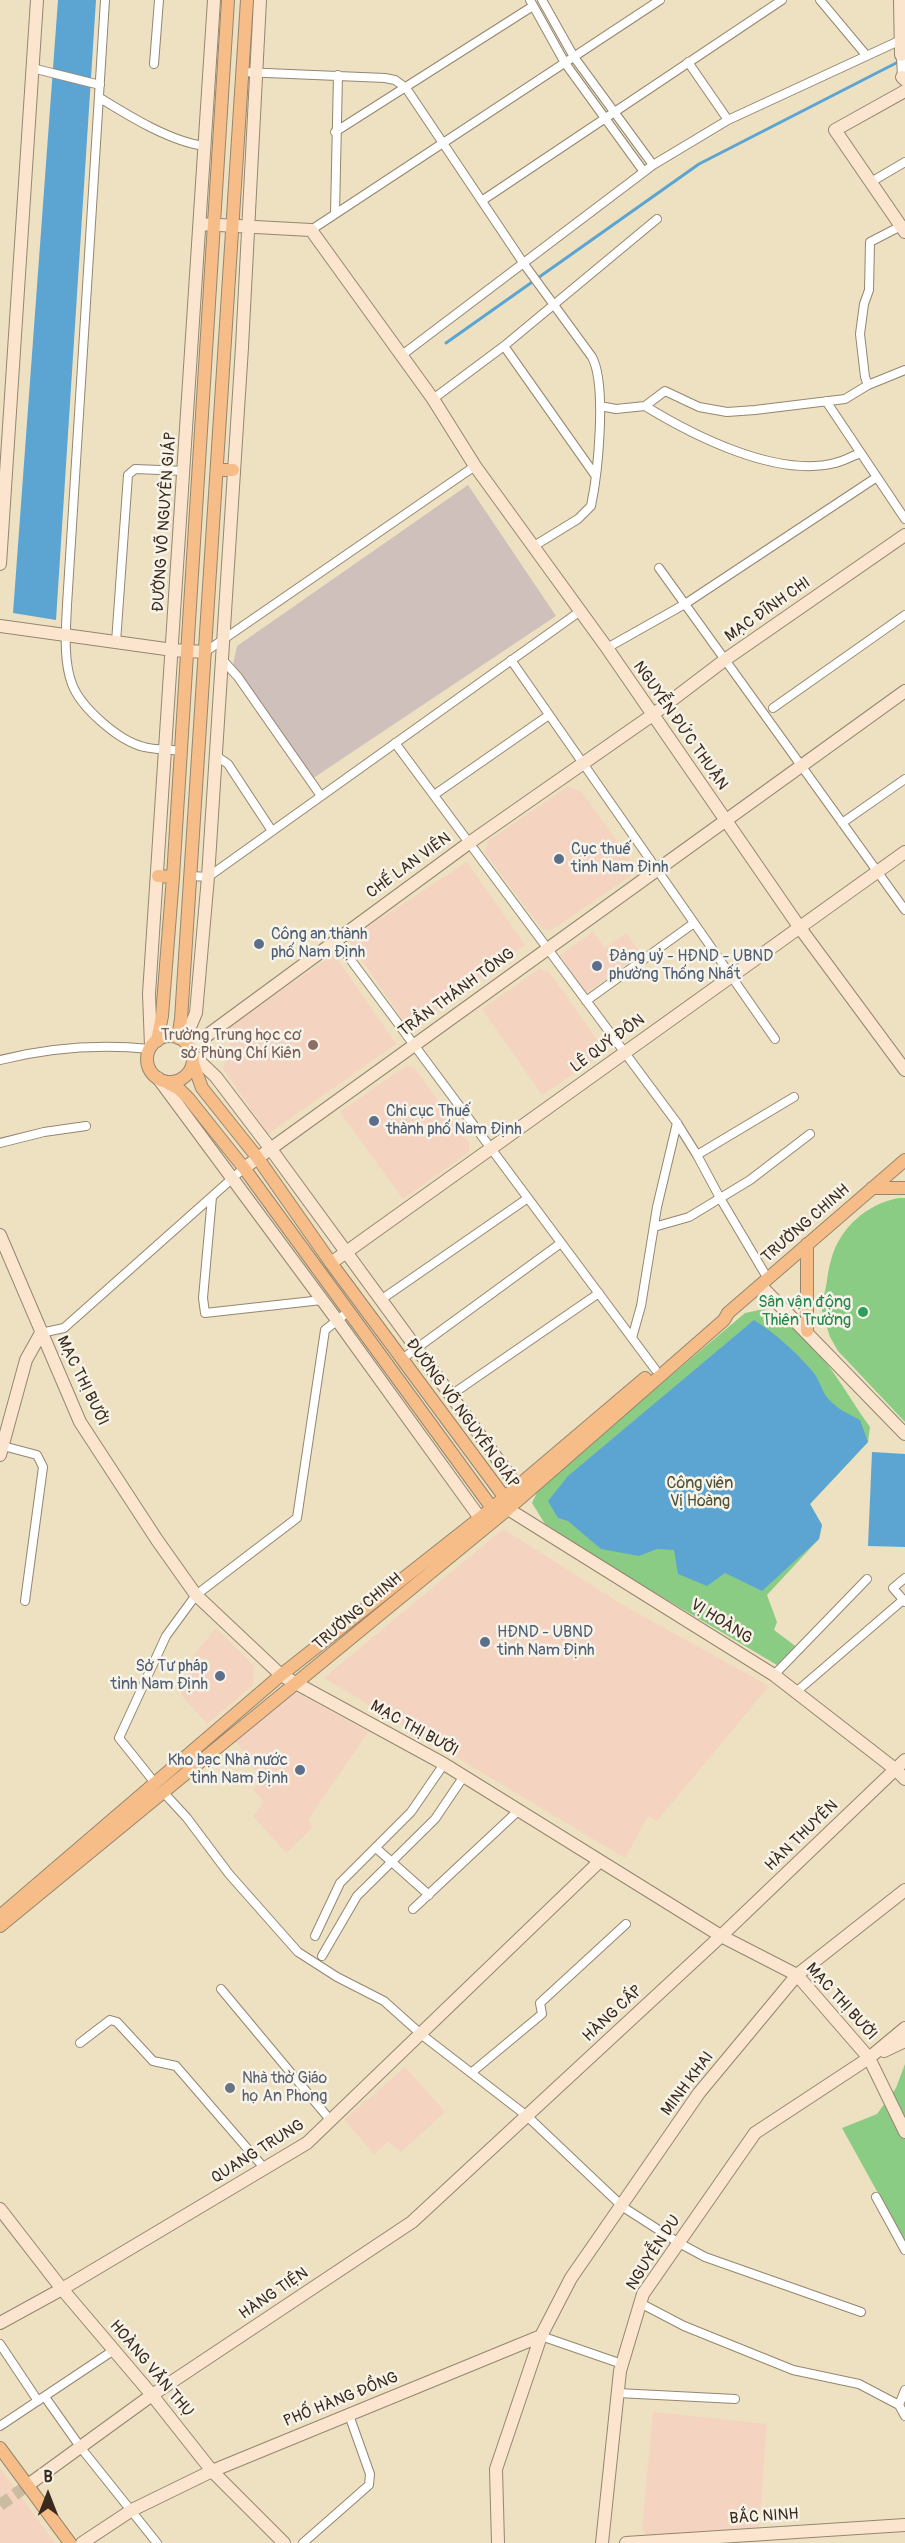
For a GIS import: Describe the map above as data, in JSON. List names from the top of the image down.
{
  "streets": {
    "main road": ["ĐƯỜNG VÕ NGUYÊN GIÁP", "TRƯỜNG CHINH"],
    "street": [
      "MẠC ĐĨNH CHI",
      "NGUYỄN ĐỨC THUẬN",
      "CHẾ LAN VIÊN",
      "TRẦN THÁNH TÔNG",
      "LÊ QUÝ ĐÔN",
      "MẠC THỊ BƯỞI",
      "VỊ HOÀNG",
      "HÀN THUYÊN",
      "HÀNG CẤP",
      "MINH KHAI",
      "QUANG TRUNG",
      "NGUYỄN DU",
      "HÀNG TIỆN",
      "HOÀNG VĂN THỤ",
      "PHỐ HÀNG ĐỒNG",
      "BẮC NINH"
    ]
  },
  "crossings": [
    ["ĐƯỜNG VÕ NGUYÊN GIÁP", "CHẾ LAN VIÊN"],
    ["ĐƯỜNG VÕ NGUYÊN GIÁP", "TRẦN THÁNH TÔNG"],
    ["ĐƯỜNG VÕ NGUYÊN GIÁP", "LÊ QUÝ ĐÔN"],
    ["ĐƯỜNG VÕ NGUYÊN GIÁP", "TRƯỜNG CHINH"],
    ["ĐƯỜNG VÕ NGUYÊN GIÁP", "VỊ HOÀNG"],
    ["MẠC ĐĨNH CHI", "NGUYỄN ĐỨC THUẬN"],
    ["MẠC ĐĨNH CHI", "CHẾ LAN VIÊN"],
    ["NGUYỄN ĐỨC THUẬN", "CHẾ LAN VIÊN"],
    ["NGUYỄN ĐỨC THUẬN", "TRẦN THÁNH TÔNG"],
    ["NGUYỄN ĐỨC THUẬN", "LÊ QUÝ ĐÔN"],
    ["TRẦN THÁNH TÔNG", "MẠC THỊ BƯỞI"],
    ["TRƯỜNG CHINH", "MẠC THỊ BƯỞI"],
    ["TRƯỜNG CHINH", "VỊ HOÀNG"],
    ["MẠC THỊ BƯỞI", "HÀN THUYÊN"],
    ["MẠC THỊ BƯỞI", "HÀNG CẤP"],
    ["MẠC THỊ BƯỞI", "MINH KHAI"],
    ["MẠC THỊ BƯỞI", "QUANG TRUNG"],
    ["MẠC THỊ BƯỞI", "NGUYỄN DU"],
    ["VỊ HOÀNG", "HÀN THUYÊN"],
    ["HÀN THUYÊN", "HÀNG CẤP"],
    ["HÀNG CẤP", "HÀNG TIỆN"],
    ["MINH KHAI", "PHỐ HÀNG ĐỒNG"],
    ["QUANG TRUNG", "HOÀNG VĂN THỤ"],
    ["HÀNG TIỆN", "HOÀNG VĂN THỤ"],
    ["HOÀNG VĂN THỤ", "PHỐ HÀNG ĐỒNG"]
  ],
  "parks": ["Công viên Vị Hoàng"],
  "places": [
    "Cục thuế tỉnh Nam Định",
    "Công an thành phố Nam Định",
    "Đảng uỷ - HĐND - UBND phường Thống Nhất",
    "Trường Trung học cơ sở Phùng Chí Kiên",
    "Chi cục Thuế thành phố Nam Định",
    "Sân vận động Thiên Trường",
    "HĐND - UBND tỉnh Nam Định",
    "Sở Tư pháp tỉnh Nam Định",
    "Kho bạc Nhà nước tỉnh Nam Định",
    "Nhà thờ Giáo họ An Phong"
  ],
  "north": "top"
}
